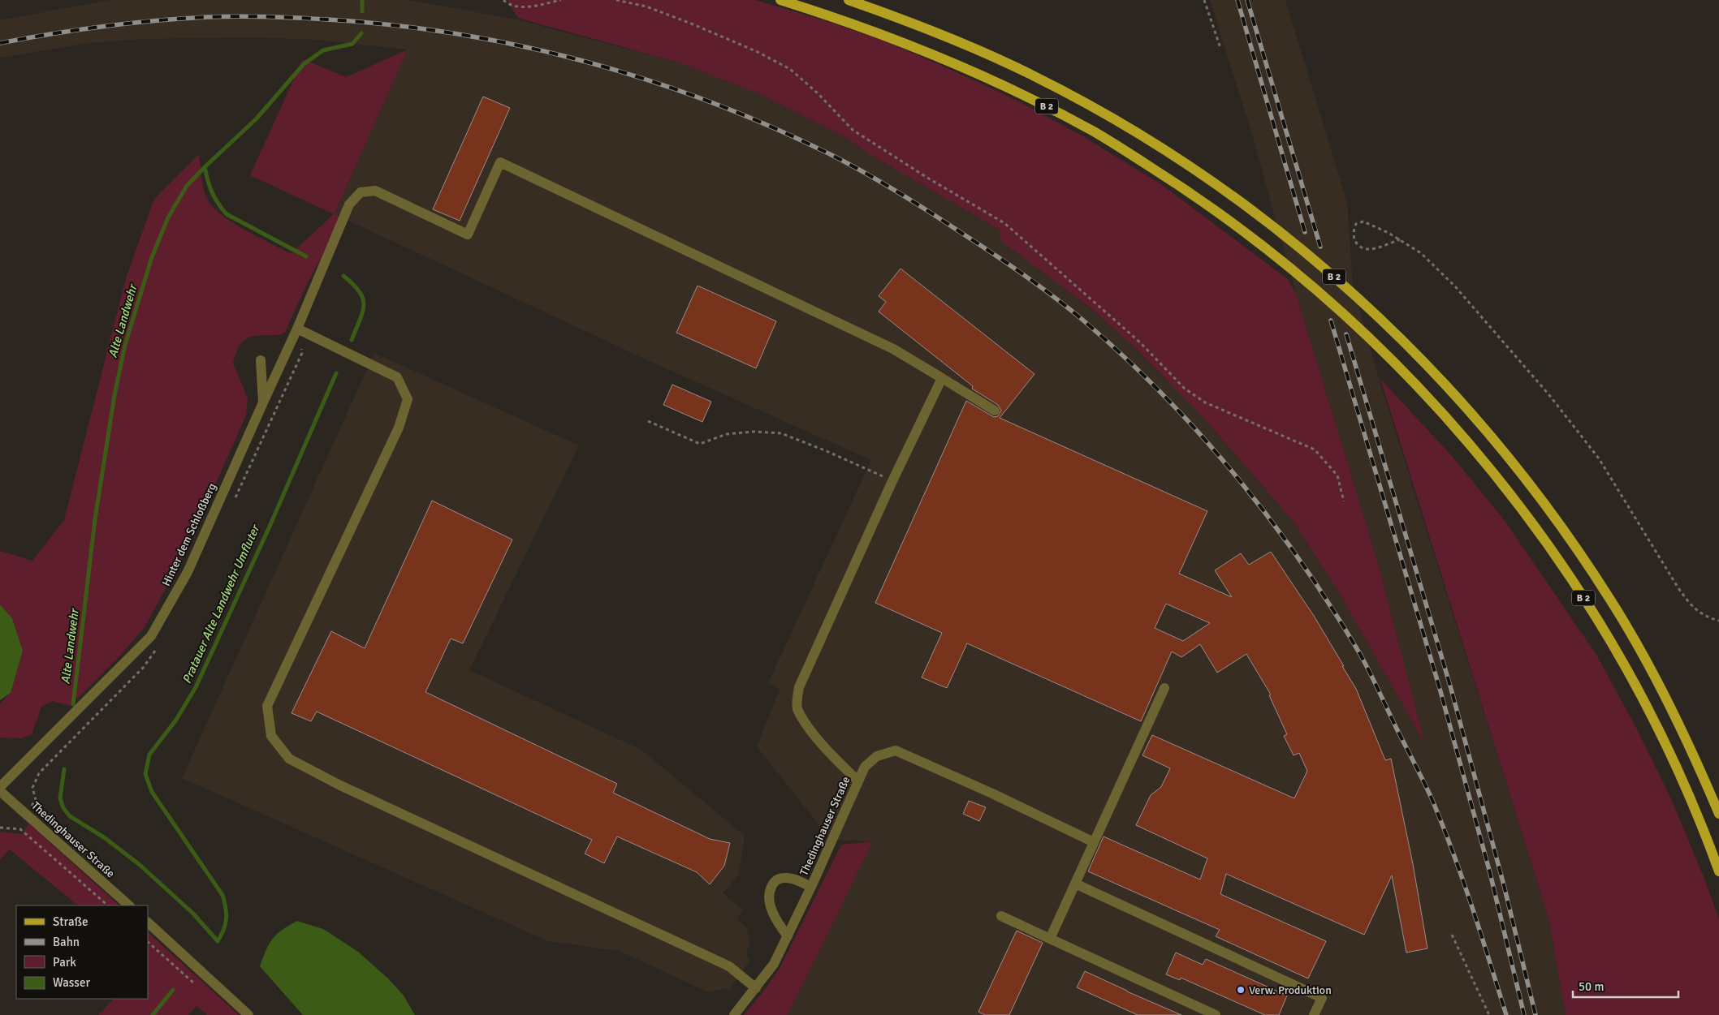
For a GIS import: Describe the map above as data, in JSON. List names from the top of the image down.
{
  "streets": {
    "main road": ["B 2"],
    "lane": ["Hinter dem Schloßberg", "Thedinghauser Straße"]
  },
  "water": ["Alte Landwehr", "Pratauer Alte Landwehr Umfluter"],
  "places": ["Verw. Produktion"],
  "legend": [
    "Straße",
    "Bahn",
    "Park",
    "Wasser"
  ],
  "scale_bar": "50 m"
}
